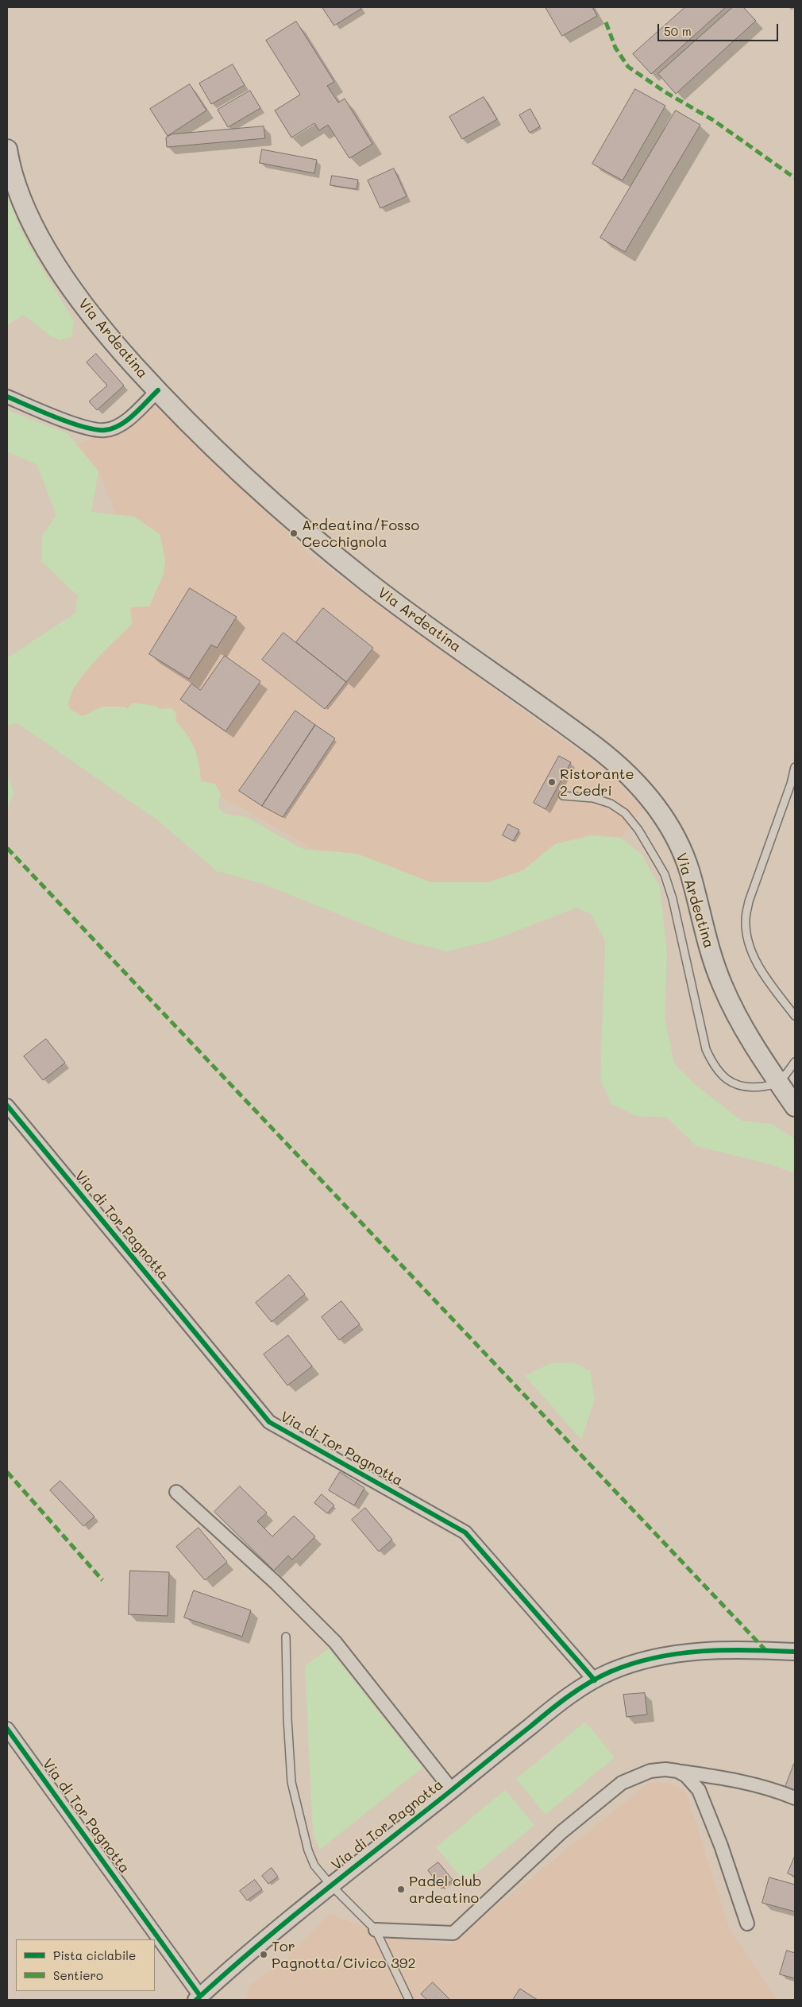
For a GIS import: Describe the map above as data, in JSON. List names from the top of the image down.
{
  "streets": {
    "main road": ["Via Ardeatina"],
    "street": ["Via di Tor Pagnotta"]
  },
  "places": [
    "Ardeatina/Fosso Cecchignola",
    "Ristorante 2 Cedri",
    "Padel club ardeatino",
    "Tor Pagnotta/Civico 392"
  ],
  "legend": ["Pista ciclabile", "Sentiero"],
  "scale_bar": "50 m"
}
